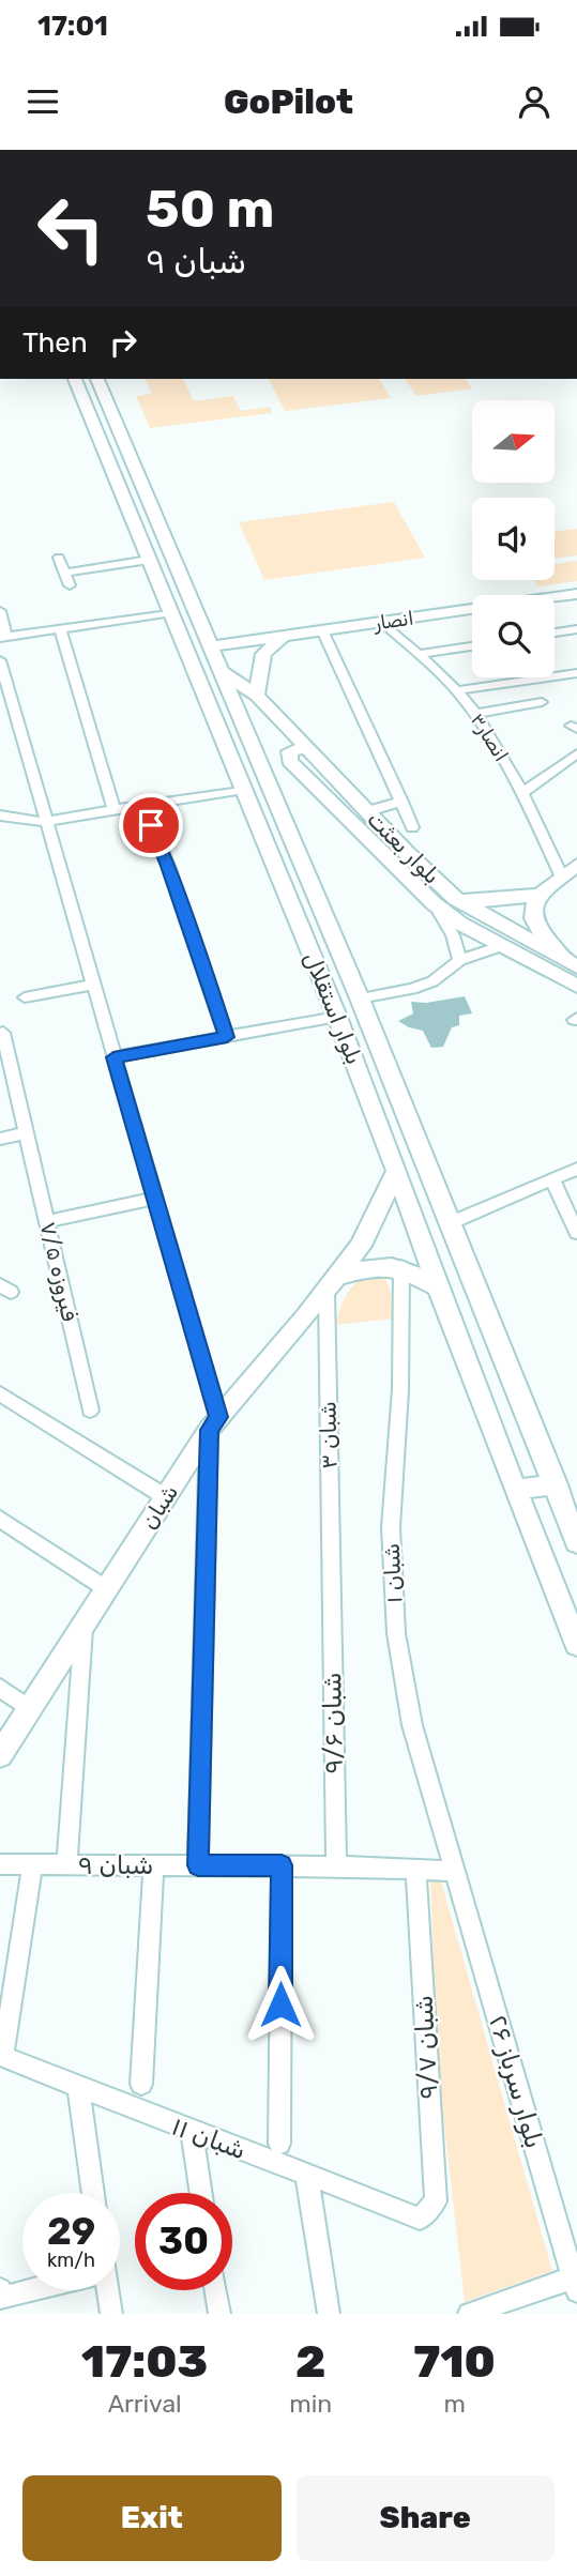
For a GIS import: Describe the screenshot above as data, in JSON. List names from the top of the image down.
{
  "streets": {
    "main road": [
      "انصار",
      "بلوار بعثت",
      "بلوار استقلال",
      "شبان"
    ],
    "street": [
      "انصار۳",
      "۷/۵ فیروزه",
      "۳ شبان",
      "۱ شبان",
      "۹/۶ شبان",
      "۹ شبان",
      "۹/۷ شبان",
      "۲۶ بلوار سرباز",
      "۱۱ شبان"
    ]
  },
  "crossings": [
    ["انصار", "انصار۳"],
    ["انصار", "بلوار استقلال"],
    ["بلوار بعثت", "بلوار استقلال"],
    ["بلوار استقلال", "شبان"],
    ["۳ شبان", "شبان"],
    ["۳ شبان", "۹/۶ شبان"],
    ["۱ شبان", "۹ شبان"],
    ["۱ شبان", "۲۶ بلوار سرباز"],
    ["۹/۶ شبان", "۹ شبان"],
    ["۹ شبان", "۹/۷ شبان"],
    ["۹ شبان", "۲۶ بلوار سرباز"],
    ["۹/۷ شبان", "۱۱ شبان"]
  ],
  "north": "right",
  "page": {
    "status": "17:01",
    "header": "GoPilot",
    "turn": ["50 m", "۹ شبان"],
    "then": "Then",
    "speed": "29 km/h",
    "limit": "30",
    "eta": [
      "17:03",
      "Arrival",
      "2",
      "min",
      "710",
      "m"
    ],
    "buttons": ["Exit", "Share"]
  }
}
